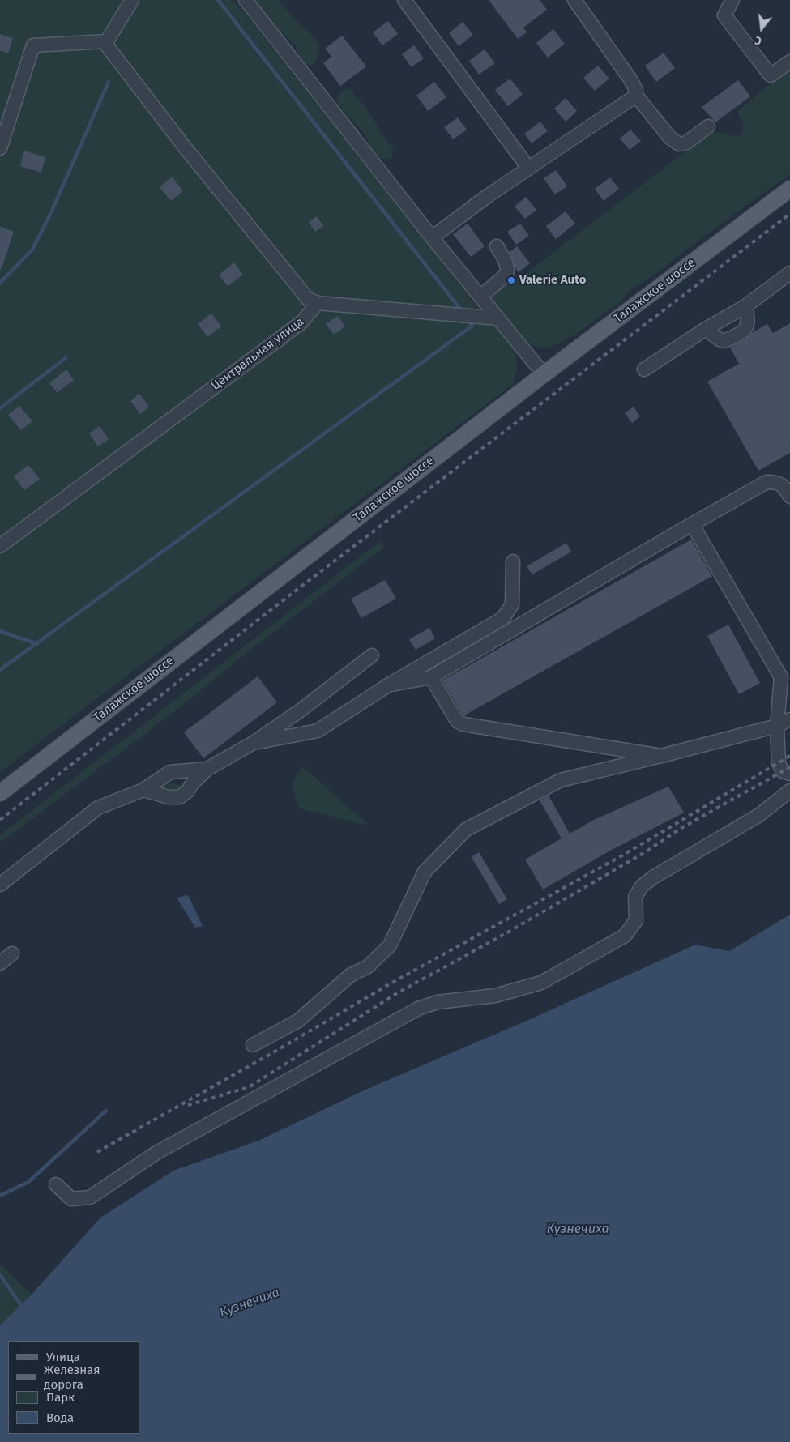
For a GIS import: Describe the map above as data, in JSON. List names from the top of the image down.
{
  "streets": {
    "main road": ["Талажское шоссе"],
    "lane": ["Центральная улица"]
  },
  "water": ["Кузнечиха"],
  "places": ["Valerie Auto"],
  "legend": [
    "Улица",
    "Железная дорога",
    "Парк",
    "Вода"
  ],
  "north": "bottom"
}
